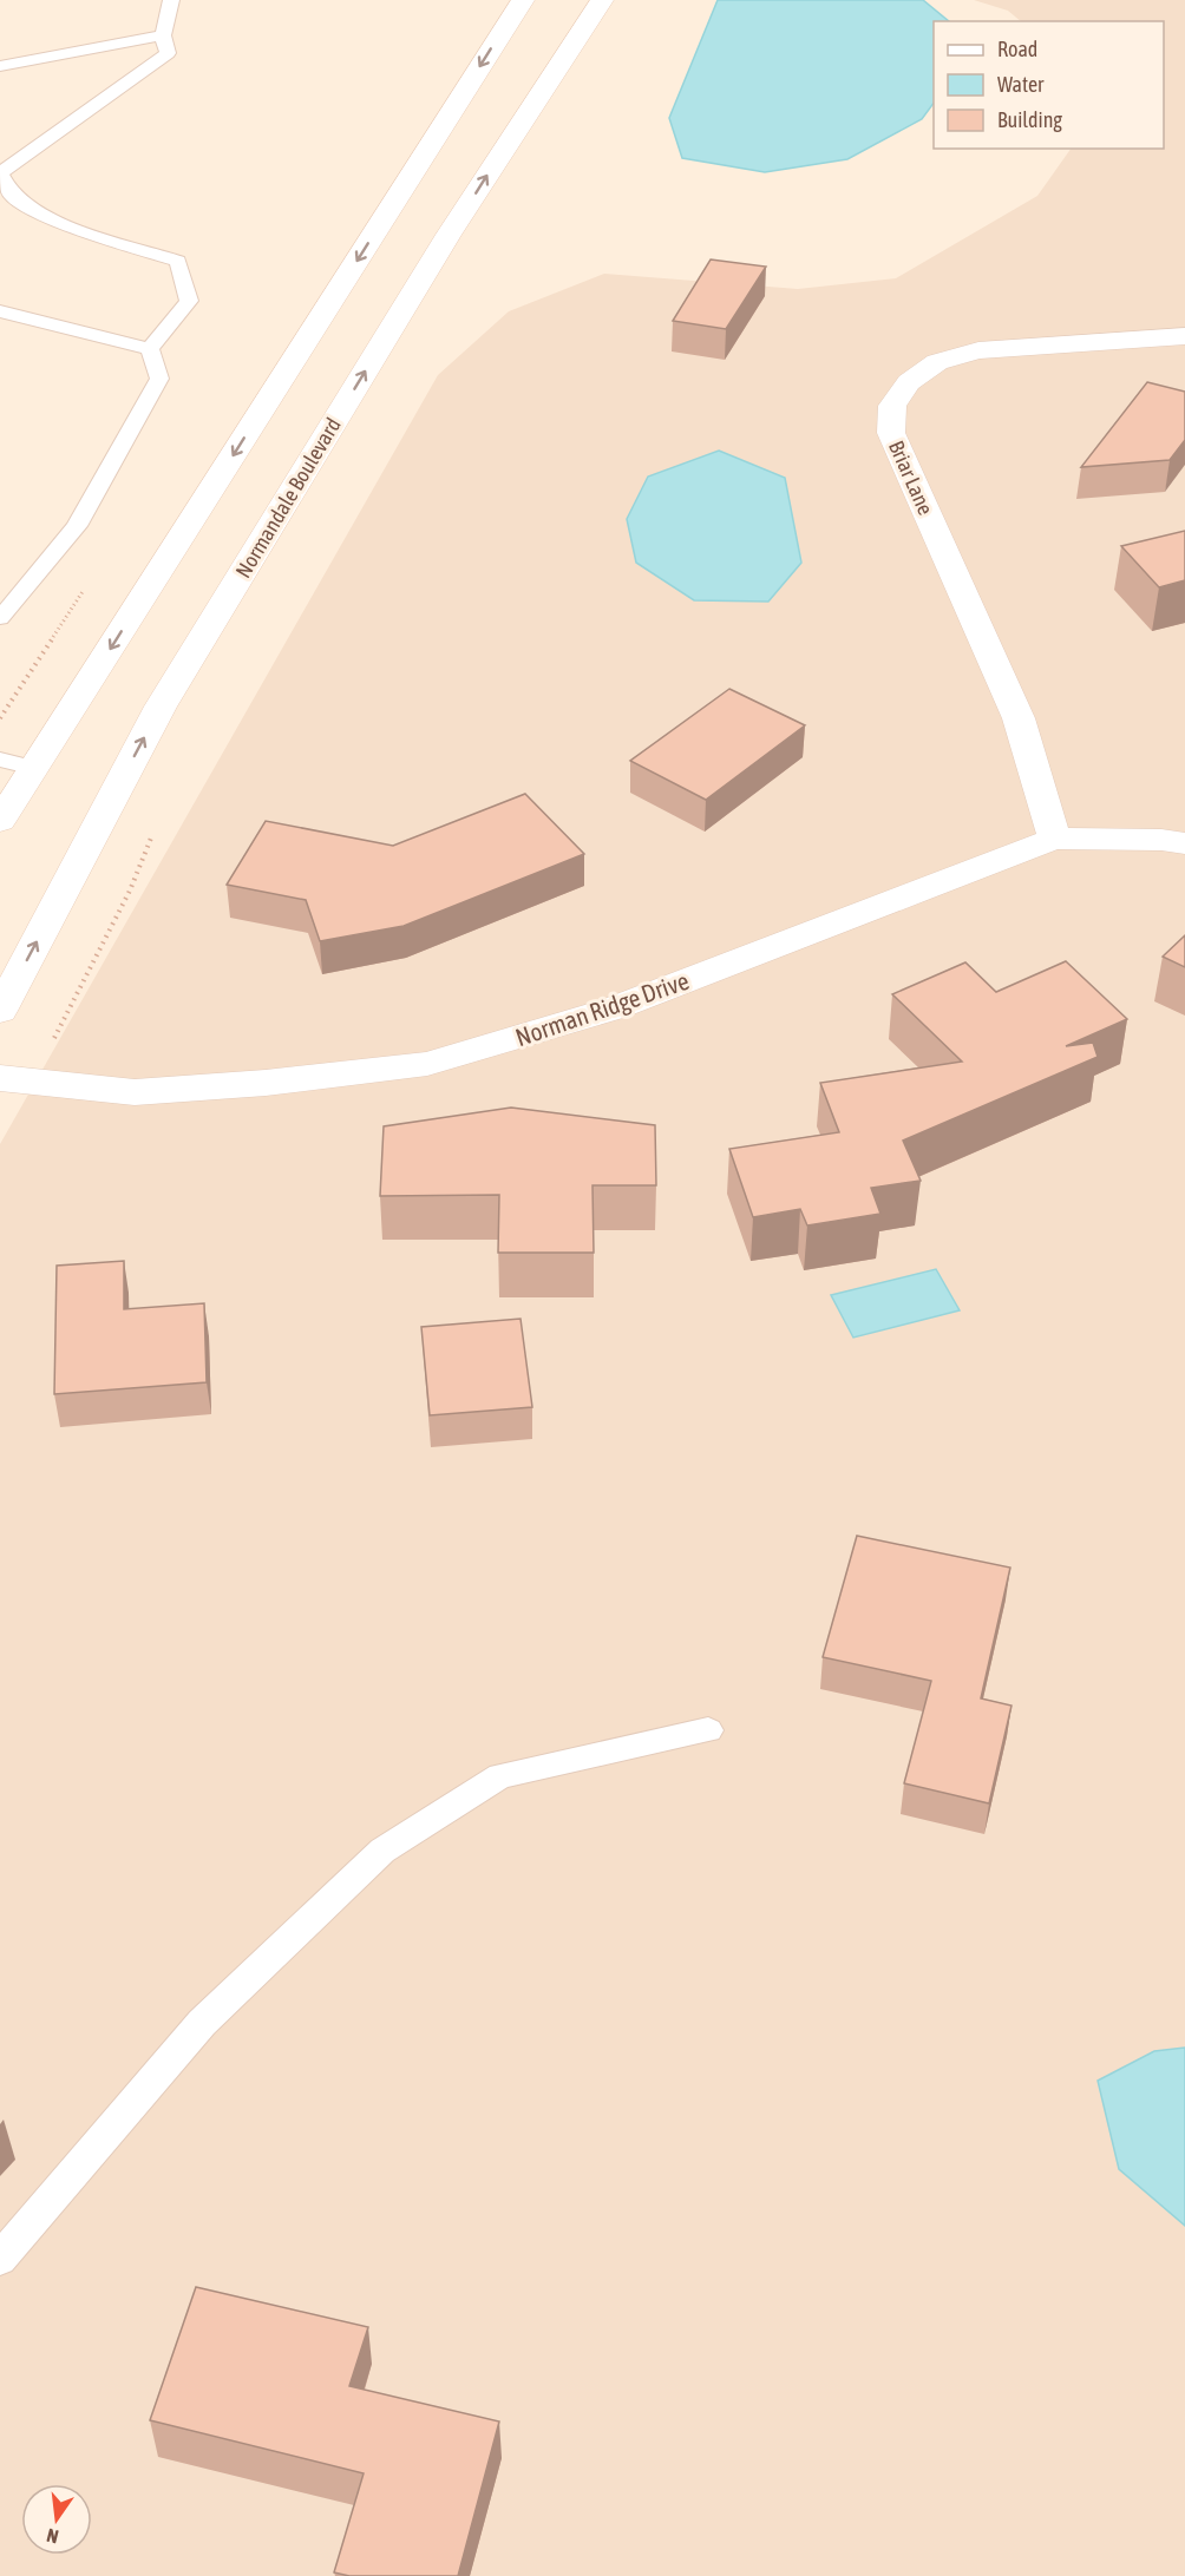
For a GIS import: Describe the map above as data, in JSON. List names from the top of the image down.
{
  "streets": {
    "main road": ["Briar Lane", "Normandale Boulevard", "Norman Ridge Drive"]
  },
  "crossings": [
    ["Briar Lane", "Norman Ridge Drive"]
  ],
  "legend": ["Road", "Water", "Building"],
  "north": "bottom"
}
